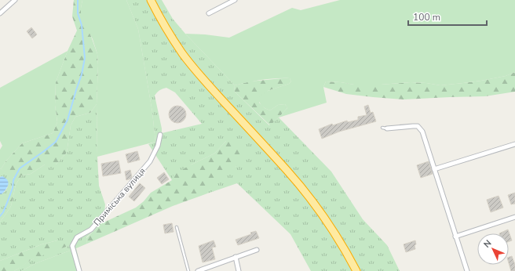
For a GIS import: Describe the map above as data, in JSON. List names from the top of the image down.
{
  "streets": {
    "street": ["Приміська вулиця"]
  },
  "scale_bar": "100 m",
  "north": "top left"
}
